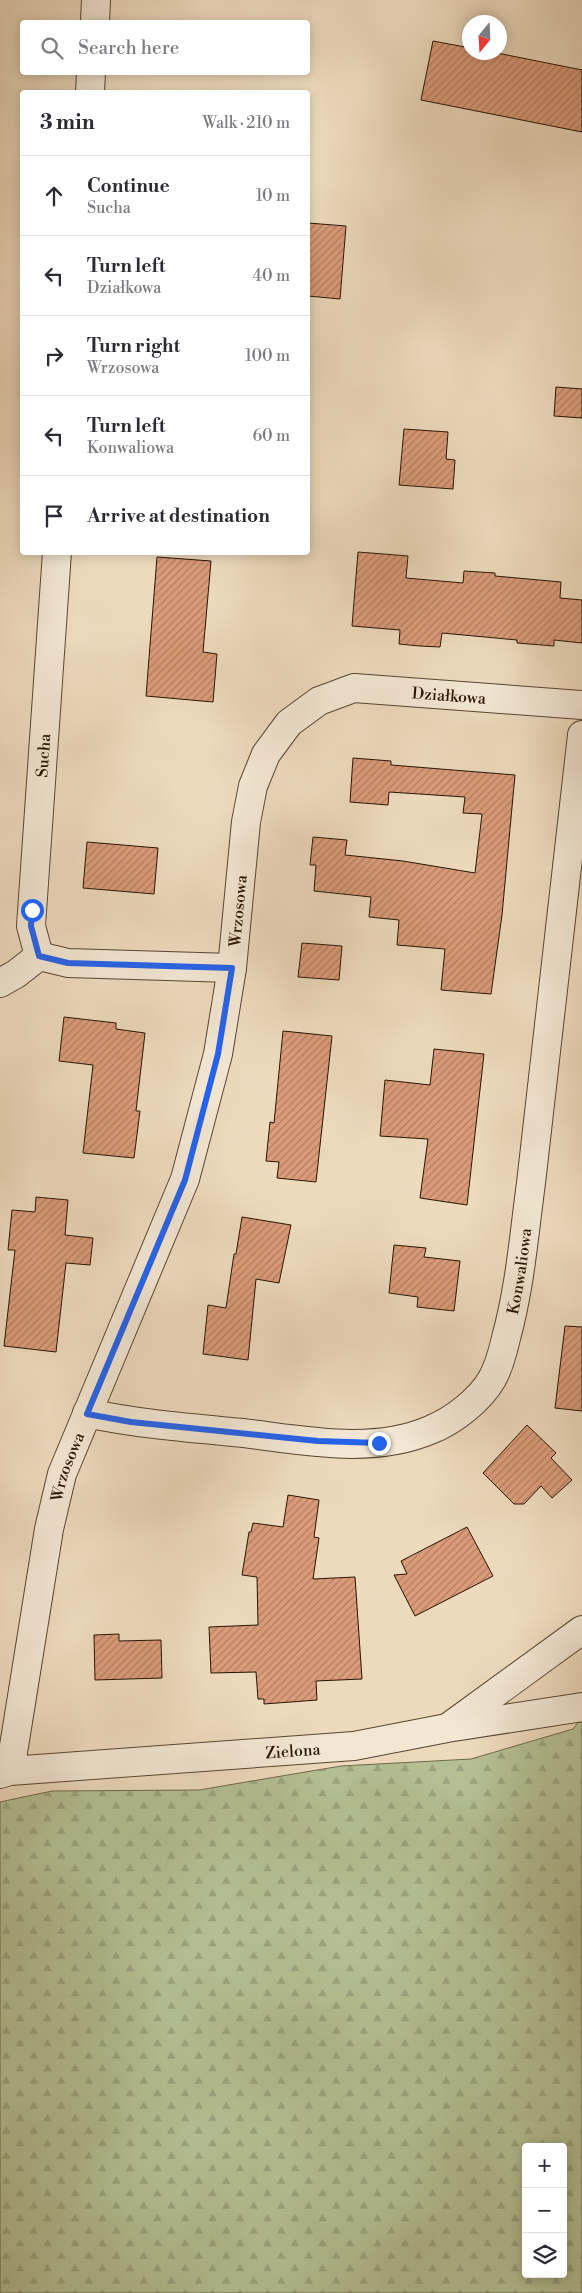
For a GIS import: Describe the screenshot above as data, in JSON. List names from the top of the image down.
{
  "streets": {
    "street": [
      "Działkowa",
      "Sucha",
      "Wrzosowa",
      "Konwaliowa",
      "Zielona"
    ]
  },
  "crossings": [
    ["Działkowa", "Wrzosowa"],
    ["Wrzosowa", "Konwaliowa"],
    ["Wrzosowa", "Zielona"]
  ],
  "north": "bottom",
  "page": {
    "search": "Search here",
    "heading": ["3 min", "Walk · 210 m"],
    "list": [
      ["Continue", "Sucha", "10 m"],
      ["Turn left", "Działkowa", "40 m"],
      ["Turn right", "Wrzosowa", "100 m"],
      ["Turn left", "Konwaliowa", "60 m"],
      "Arrive at destination"
    ],
    "map_buttons": ["+", "−"]
  }
}
